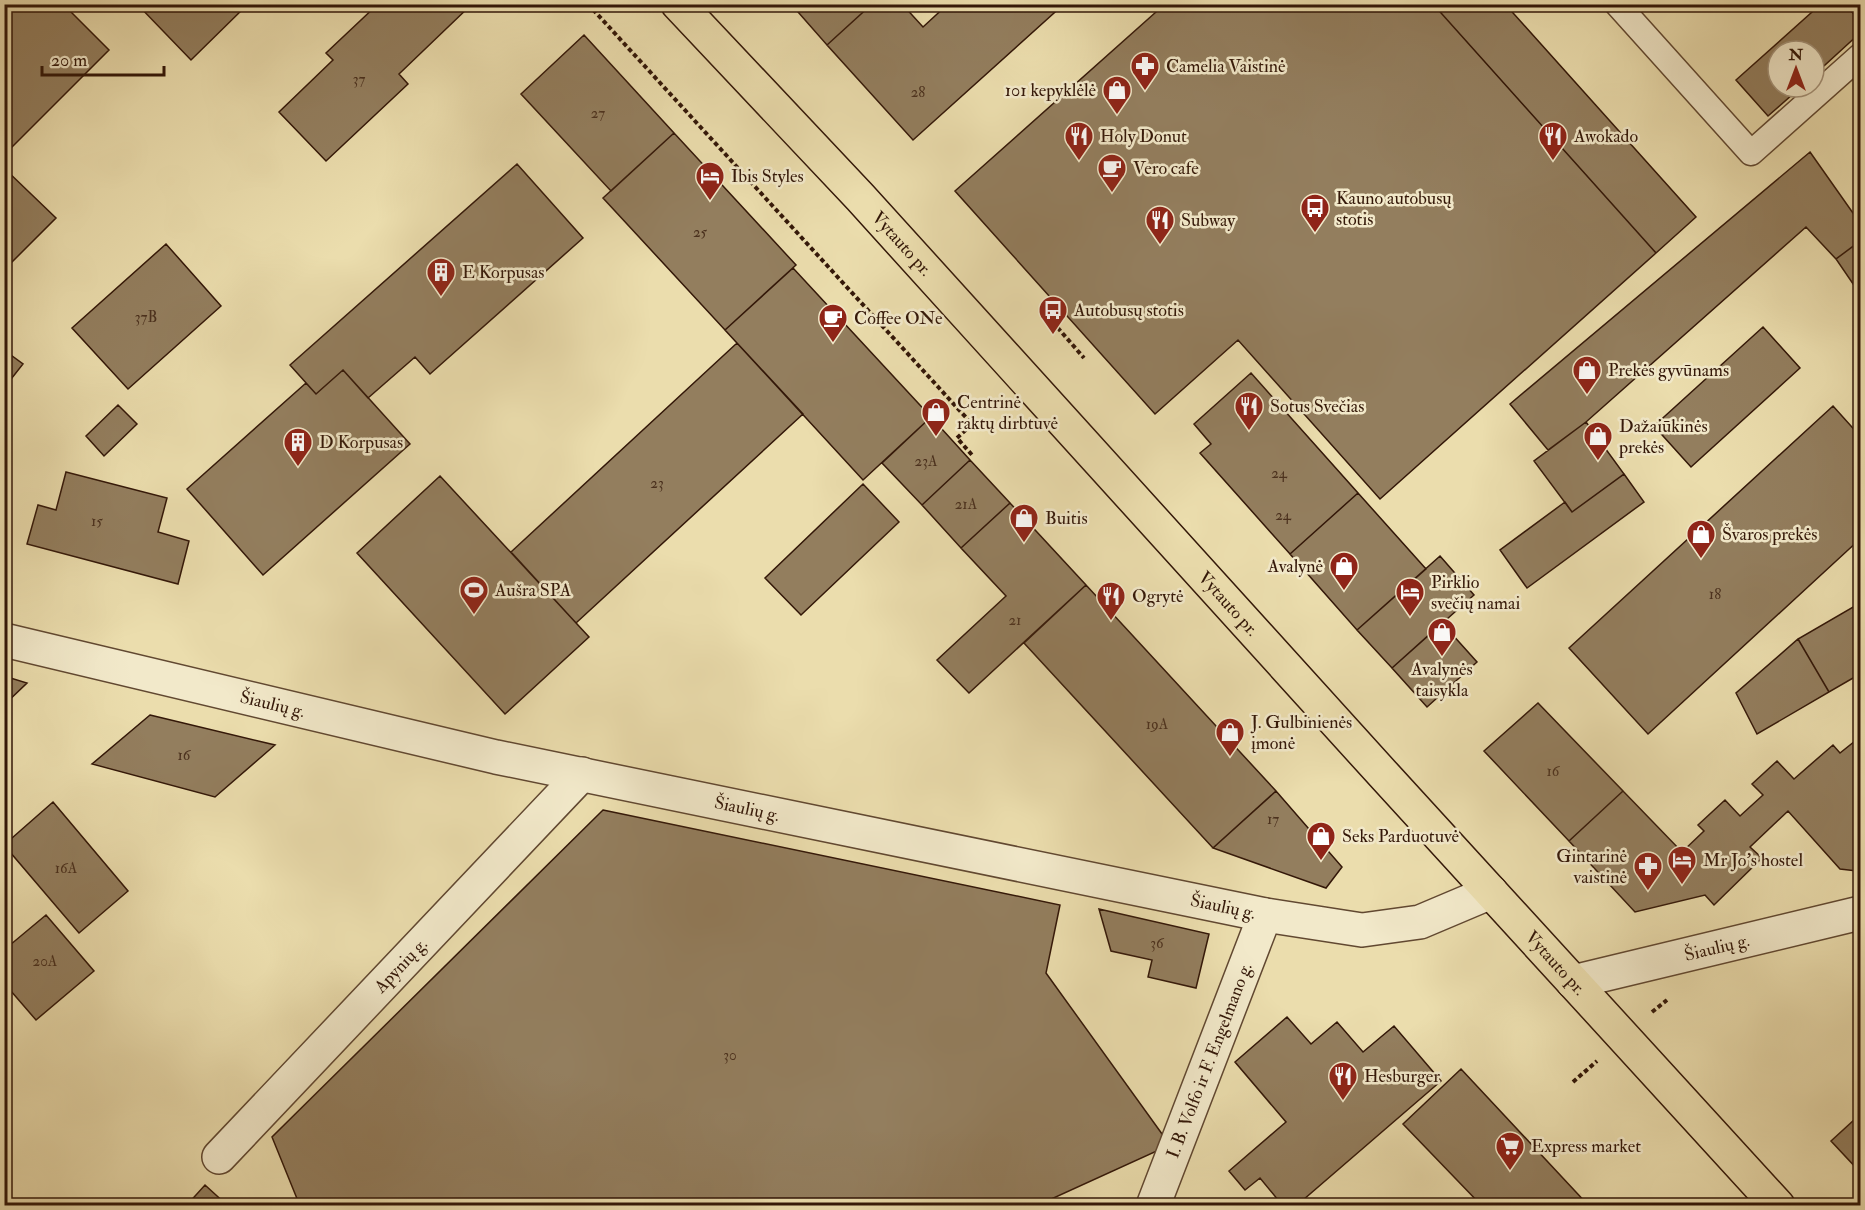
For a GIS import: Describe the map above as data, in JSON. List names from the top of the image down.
{
  "streets": {
    "main road": ["Vytauto pr."],
    "street": ["Šiaulių g.", "Apynių g.", "I. B. Volfo ir F. Engelmano g."]
  },
  "crossings": [
    ["Vytauto pr.", "Šiaulių g."],
    ["Šiaulių g.", "Apynių g."],
    ["Šiaulių g.", "I. B. Volfo ir F. Engelmano g."]
  ],
  "places": {
    "pharmacy": ["Camelia Vaistinė", "Gintarinė vaistinė"],
    "shop": [
      "101 kepyklėlė",
      "Prekės gyvūnams",
      "Centrinė raktų dirbtuvė",
      "Dažaiūkinės prekės",
      "Buitis",
      "Švaros prekės",
      "Avalynė",
      "Avalynės taisykla",
      "J. Gulbinienės įmonė",
      "Seks Parduotuvė"
    ],
    "restaurant": [
      "Holy Donut",
      "Awokado",
      "Subway",
      "Sotus Svečias",
      "Ogrytė",
      "Hesburger"
    ],
    "cafe": ["Vero cafe", "Coffee ONe"],
    "hotel": ["Ibis Styles", "Pirklio svečių namai", "Mr Jo's hostel"],
    "bus stop": ["Kauno autobusų stotis", "Autobusų stotis"],
    "building": ["E Korpusas", "D Korpusas"],
    "sports": ["Aušra SPA"],
    "supermarket": ["Express market"]
  },
  "house_numbers": [
    "37",
    "28",
    "27",
    "25",
    "37B",
    "23A",
    "24",
    "23",
    "21A",
    "24",
    "15",
    "18",
    "21",
    "19A",
    "16",
    "16",
    "17",
    "16A",
    "36",
    "20A",
    "30"
  ],
  "scale_bar": "20 m",
  "north": "top"
}
